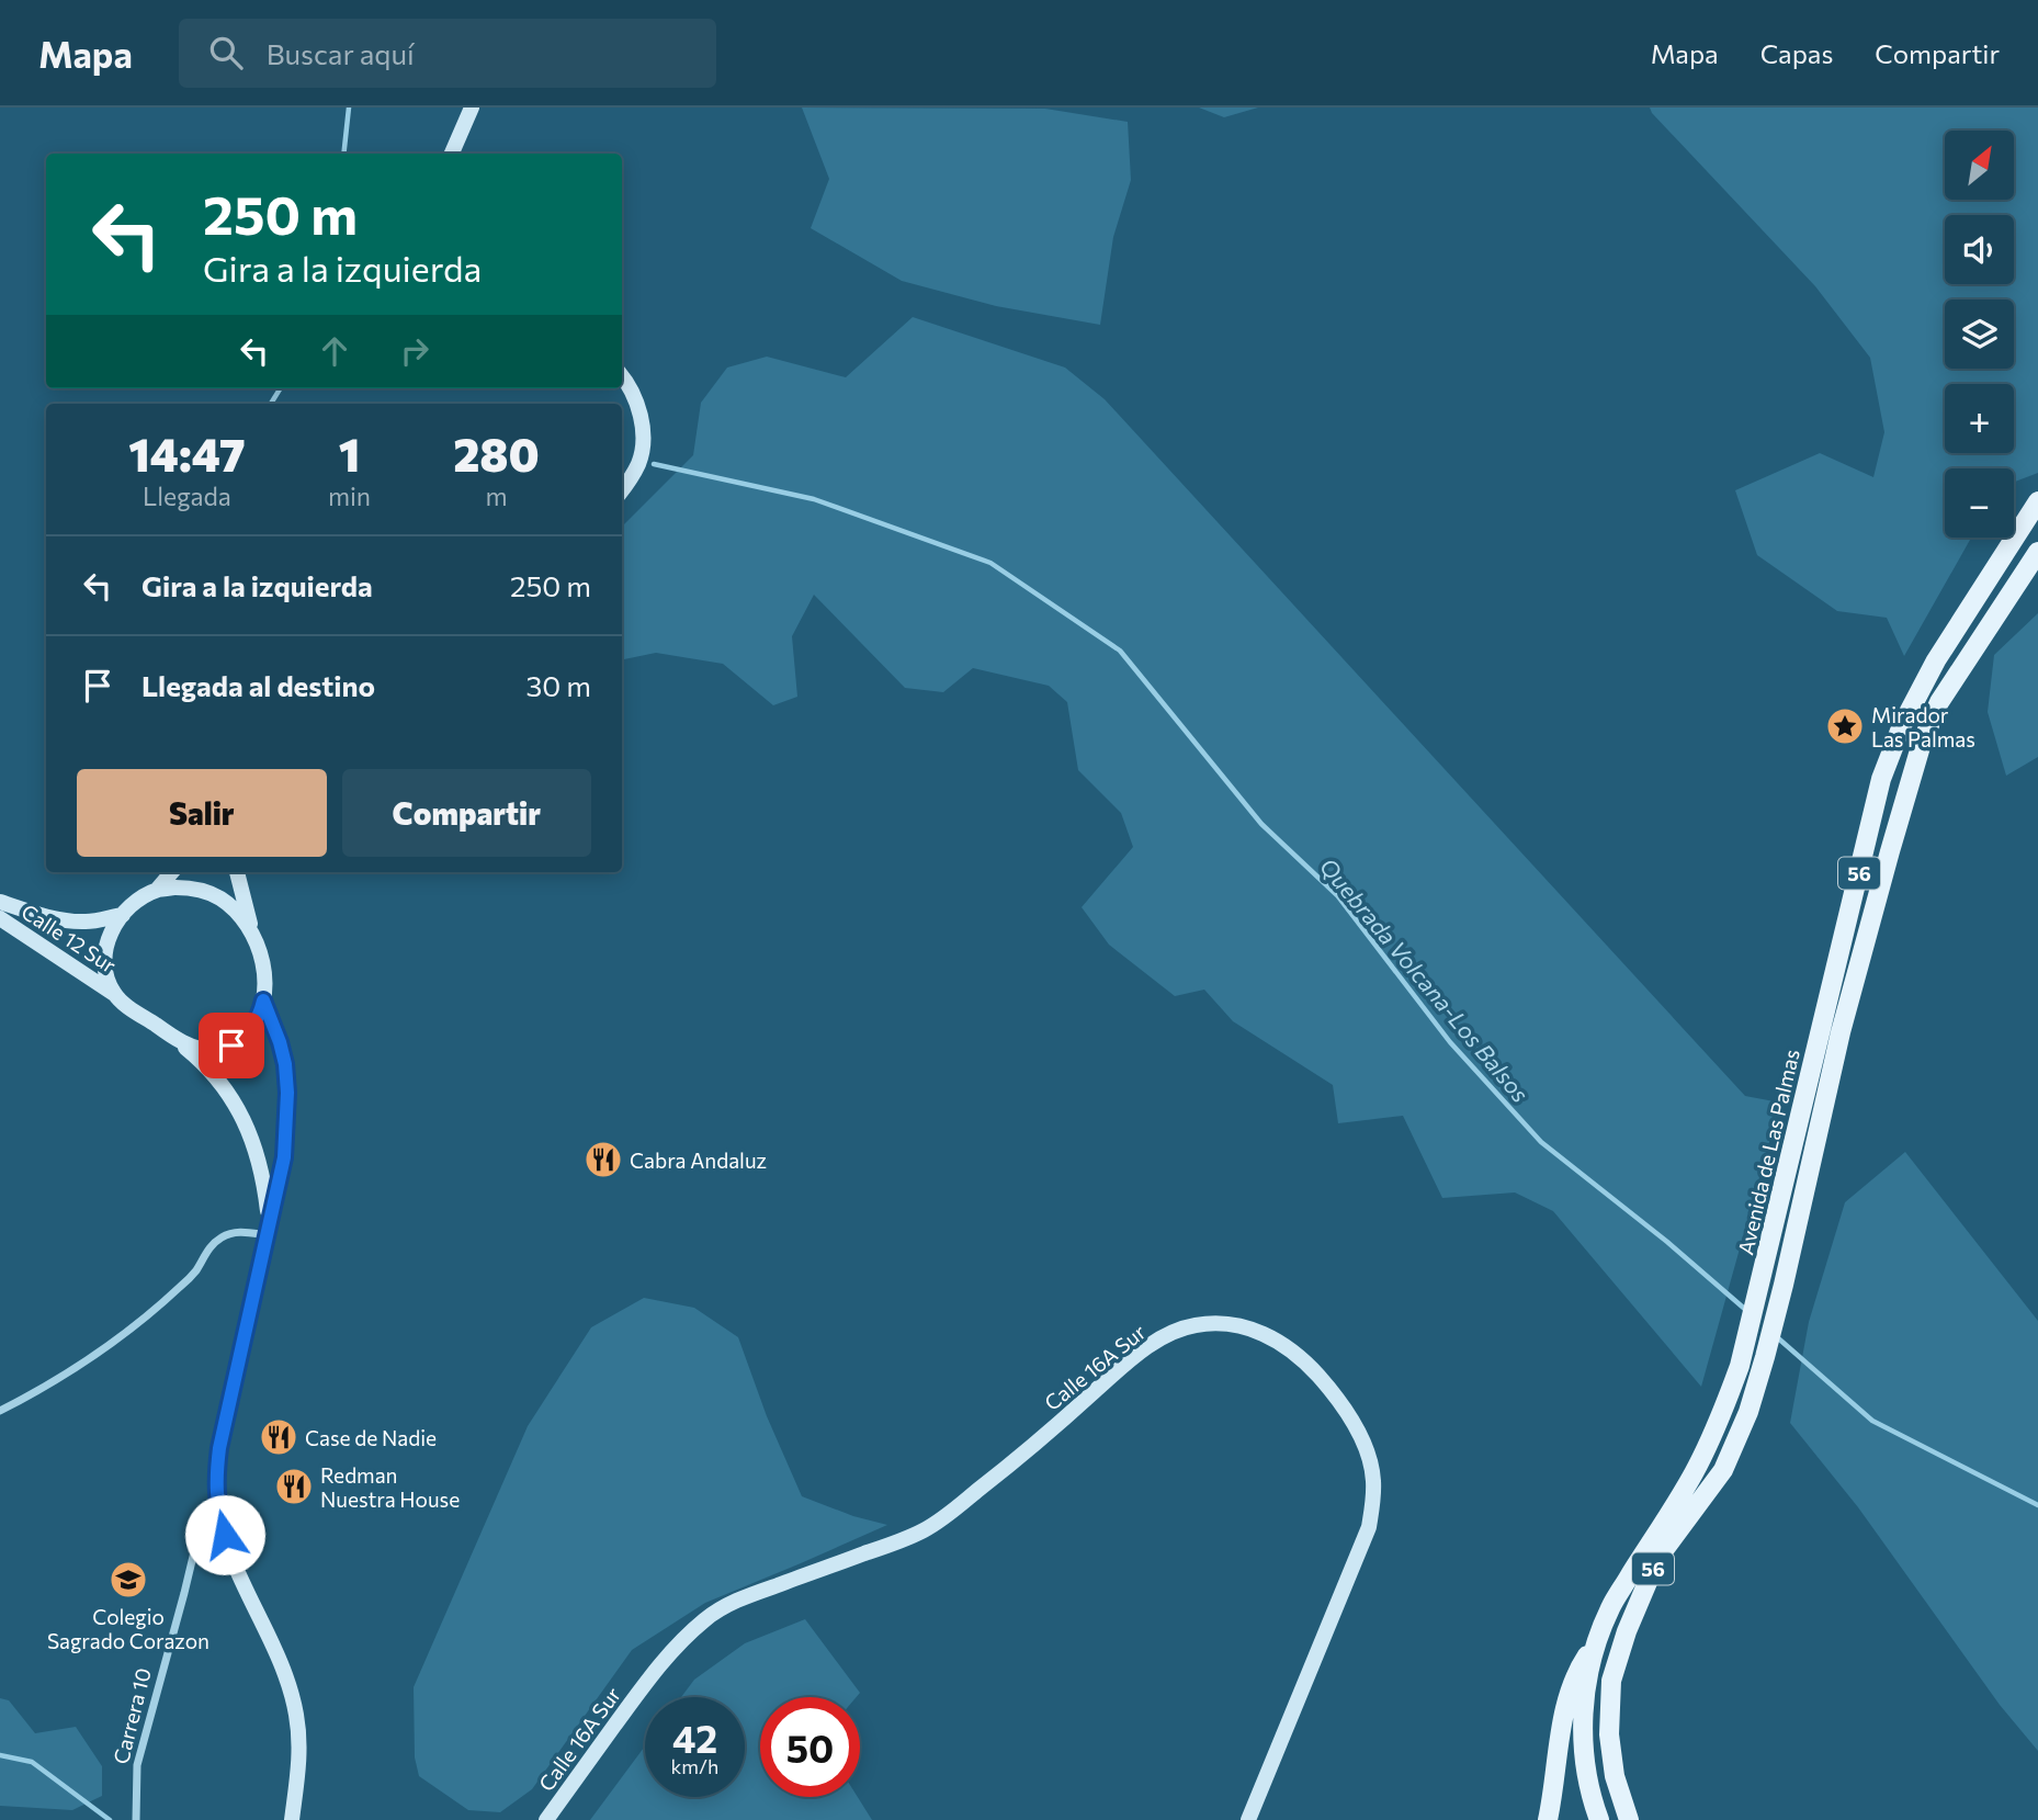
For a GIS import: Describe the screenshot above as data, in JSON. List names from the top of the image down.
{
  "streets": {
    "main road": [
      "56",
      "Calle 12 Sur",
      "Avenida de Las Palmas",
      "Calle 16A Sur"
    ],
    "street": ["Carrera 10"]
  },
  "water": ["Quebrada Volcana-Los Balsos"],
  "places": {
    "place": ["Mirador Las Palmas"],
    "restaurant": ["Cabra Andaluz", "Case de Nadie", "Redman Nuestra House"],
    "school or university": ["Colegio Sagrado Corazon"]
  },
  "north": "top right",
  "page": {
    "header": "Mapa",
    "search": "Buscar aquí",
    "nav": ["Mapa", "Capas", "Compartir"],
    "map_buttons": ["+", "−"],
    "turn": ["250 m", "Gira a la izquierda"],
    "eta": [
      "14:47",
      "Llegada",
      "1",
      "min",
      "280",
      "m"
    ],
    "list": [
      {
        "name": "Gira a la izquierda",
        "value": "250 m"
      },
      {
        "name": "Llegada al destino",
        "value": "30 m"
      }
    ],
    "buttons": ["Salir", "Compartir"],
    "speed": "42 km/h",
    "limit": "50"
  }
}
